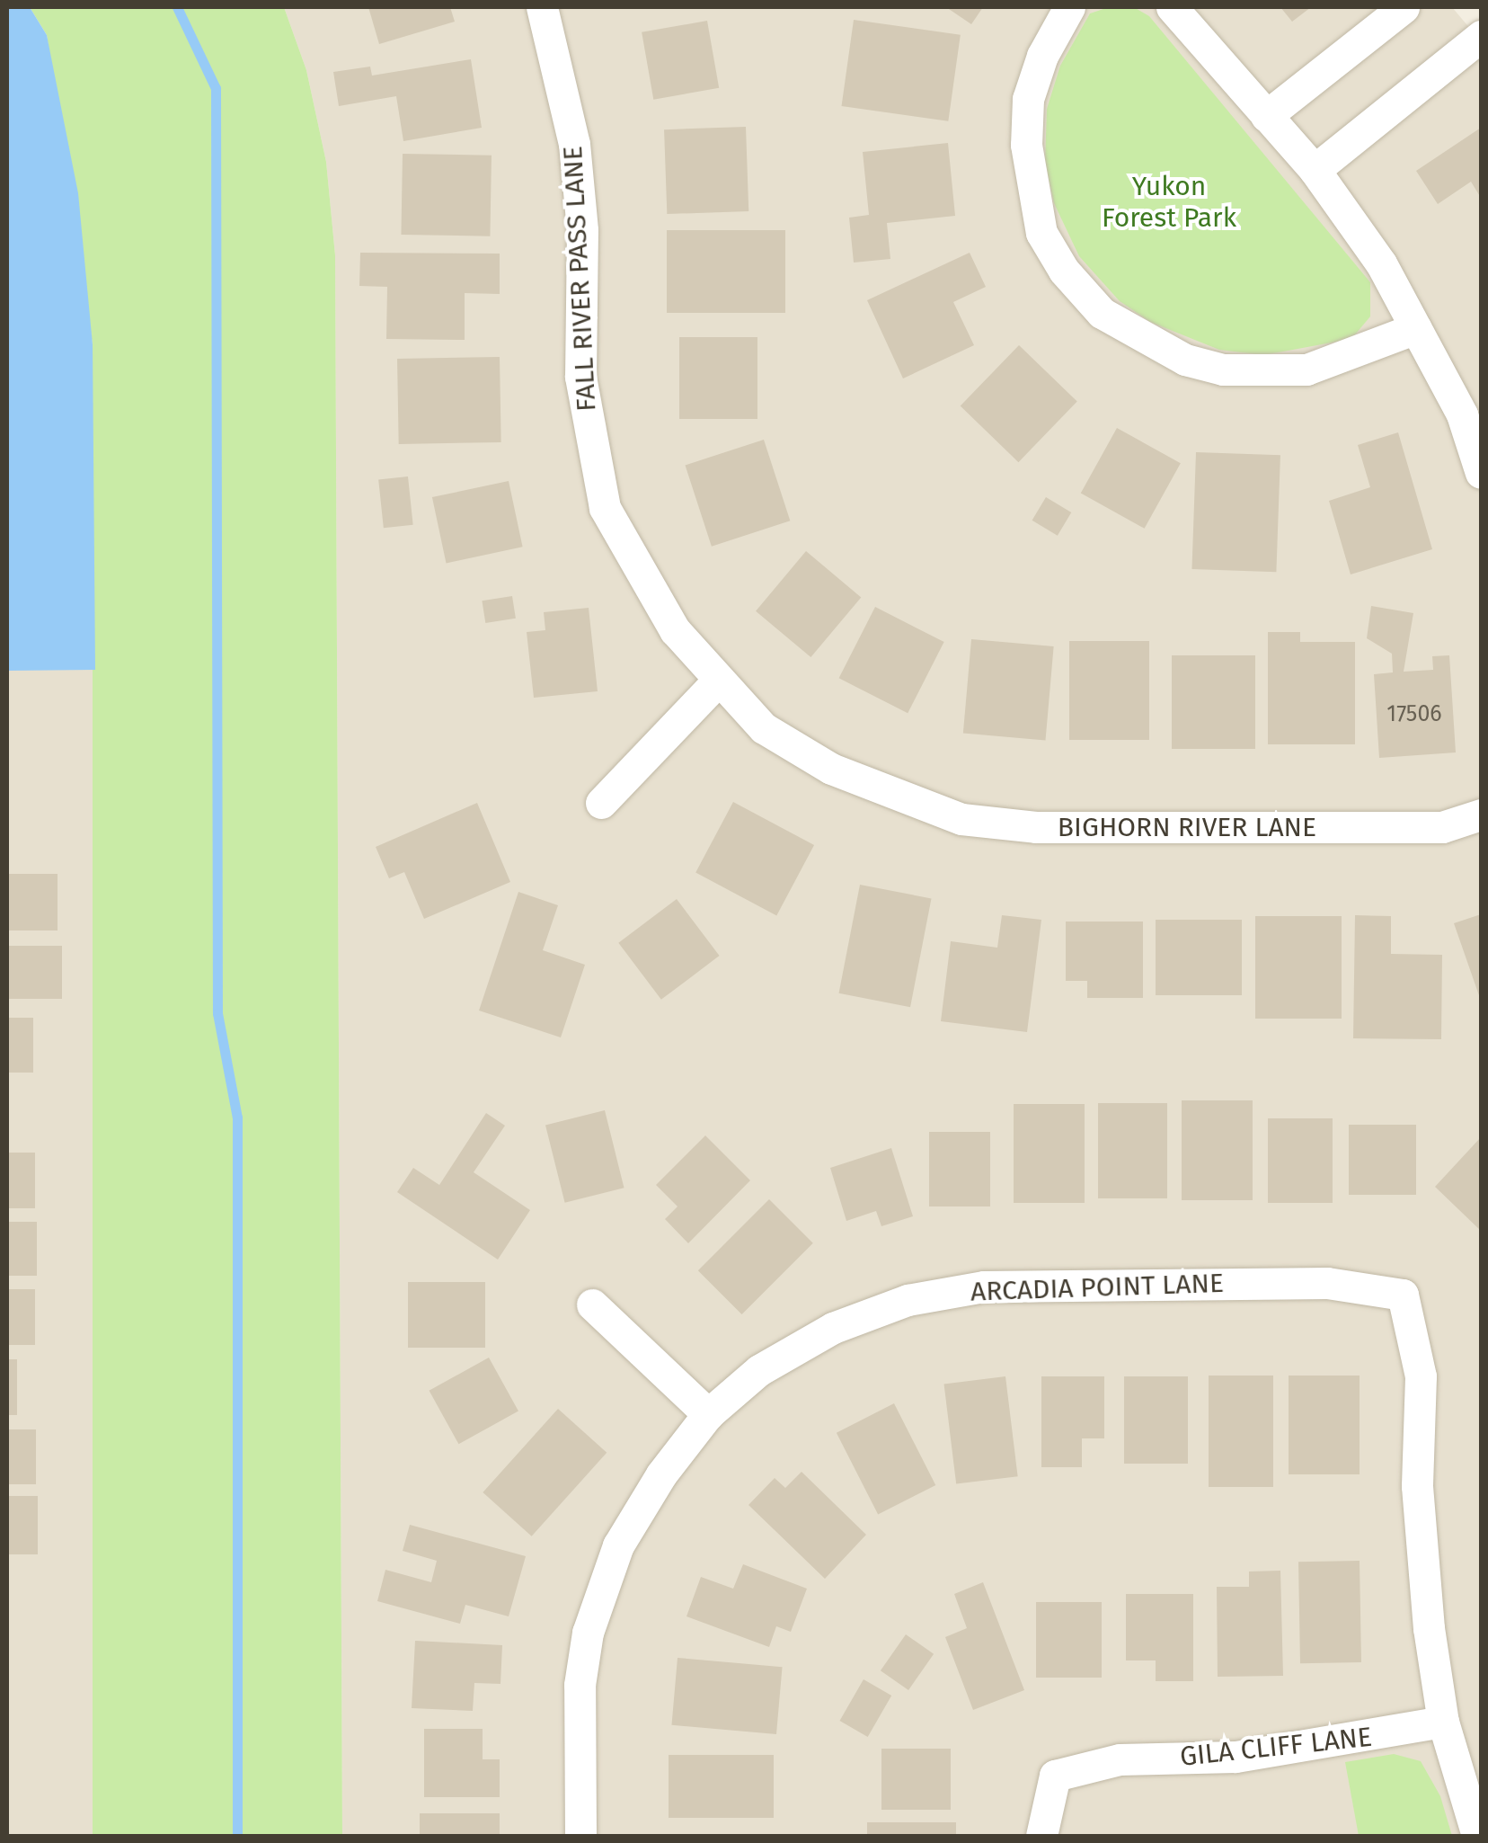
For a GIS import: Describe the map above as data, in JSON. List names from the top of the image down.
{
  "streets": {
    "street": [
      "FALL RIVER PASS LANE",
      "BIGHORN RIVER LANE",
      "ARCADIA POINT LANE",
      "GILA CLIFF LANE"
    ]
  },
  "crossings": [
    ["FALL RIVER PASS LANE", "BIGHORN RIVER LANE"],
    ["ARCADIA POINT LANE", "GILA CLIFF LANE"]
  ],
  "parks": ["Yukon Forest Park"],
  "house_numbers": ["17506"]
}
